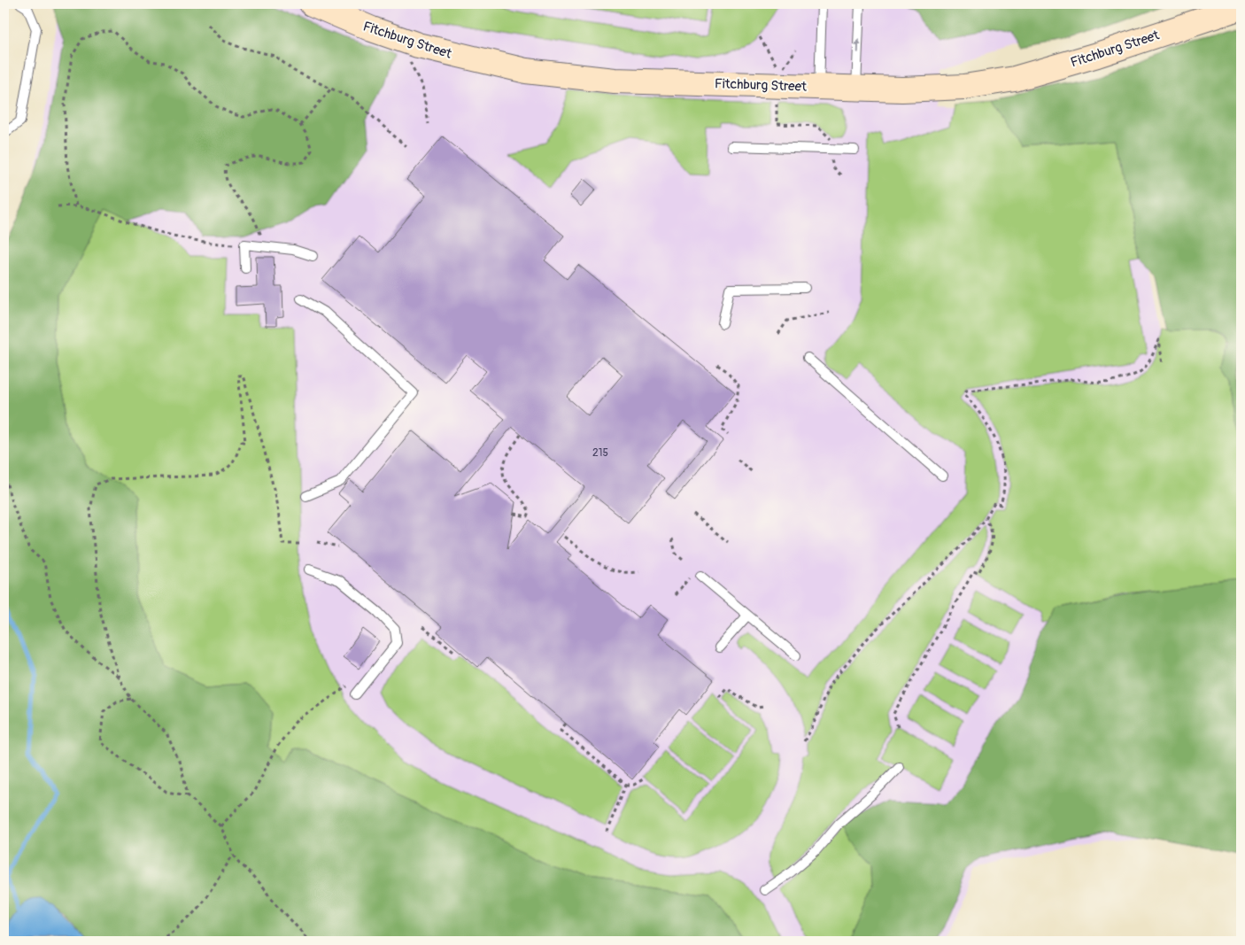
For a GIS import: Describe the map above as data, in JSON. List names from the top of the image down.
{
  "streets": {
    "street": ["Fitchburg Street"]
  },
  "house_numbers": ["215"]
}
